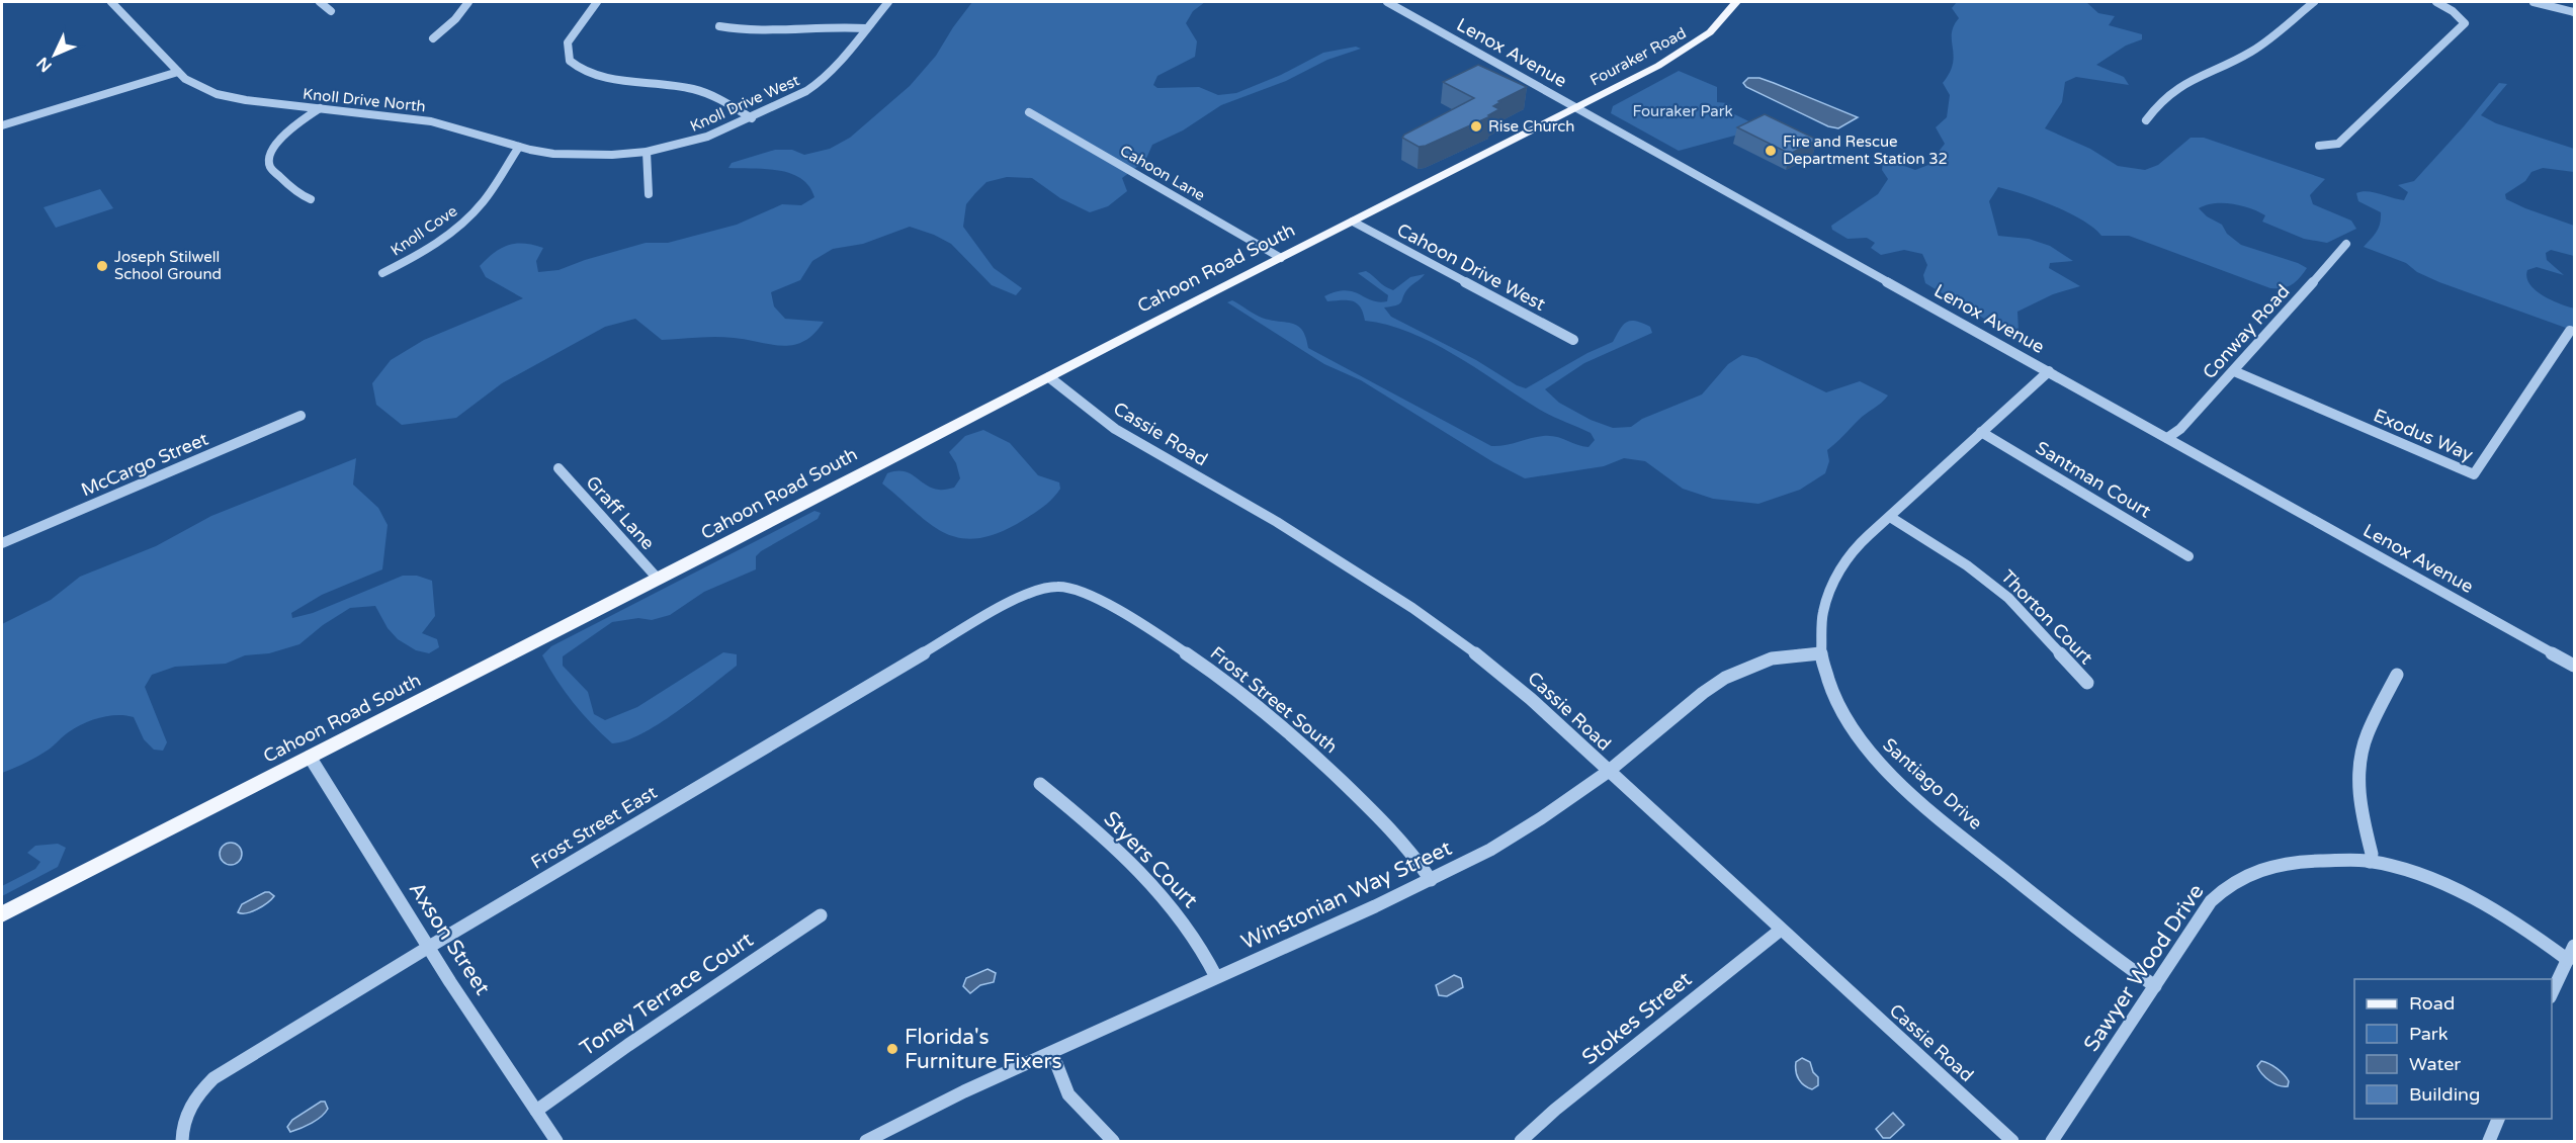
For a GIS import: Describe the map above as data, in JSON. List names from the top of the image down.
{
  "streets": {
    "main road": ["Fouraker Road", "Cahoon Road South"],
    "street": [
      "Lenox Avenue",
      "Knoll Drive North",
      "Knoll Drive West",
      "Cahoon Lane",
      "Knoll Cove",
      "Cahoon Drive West",
      "Conway Road",
      "Cassie Road",
      "Exodus Way",
      "McCargo Street",
      "Santman Court",
      "Graff Lane",
      "Thorton Court",
      "Frost Street South",
      "Santiago Drive",
      "Frost Street East",
      "Styers Court",
      "Winstonian Way Street",
      "Axson Street",
      "Sawyer Wood Drive",
      "Toney Terrace Court",
      "Stokes Street"
    ]
  },
  "crossings": [
    ["Lenox Avenue", "Fouraker Road"],
    ["Lenox Avenue", "Cahoon Road South"],
    ["Lenox Avenue", "Conway Road"],
    ["Lenox Avenue", "Santiago Drive"],
    ["Fouraker Road", "Cahoon Road South"],
    ["Knoll Drive North", "Knoll Drive West"],
    ["Knoll Drive North", "Knoll Cove"],
    ["Cahoon Lane", "Cahoon Road South"],
    ["Cahoon Drive West", "Cahoon Road South"],
    ["Cahoon Road South", "Cassie Road"],
    ["Cahoon Road South", "Graff Lane"],
    ["Cahoon Road South", "Axson Street"],
    ["Conway Road", "Exodus Way"],
    ["Cassie Road", "Winstonian Way Street"],
    ["Cassie Road", "Stokes Street"],
    ["Santman Court", "Santiago Drive"],
    ["Thorton Court", "Santiago Drive"],
    ["Frost Street South", "Frost Street East"],
    ["Frost Street South", "Winstonian Way Street"],
    ["Santiago Drive", "Winstonian Way Street"],
    ["Santiago Drive", "Sawyer Wood Drive"],
    ["Frost Street East", "Axson Street"],
    ["Styers Court", "Winstonian Way Street"],
    ["Axson Street", "Toney Terrace Court"]
  ],
  "parks": ["Fouraker Park"],
  "places": [
    "Rise Church",
    "Fire and Rescue Department Station 32",
    "Joseph Stilwell School Ground",
    "Florida's Furniture Fixers"
  ],
  "legend": [
    "Road",
    "Park",
    "Water",
    "Building"
  ],
  "north": "bottom left"
}
